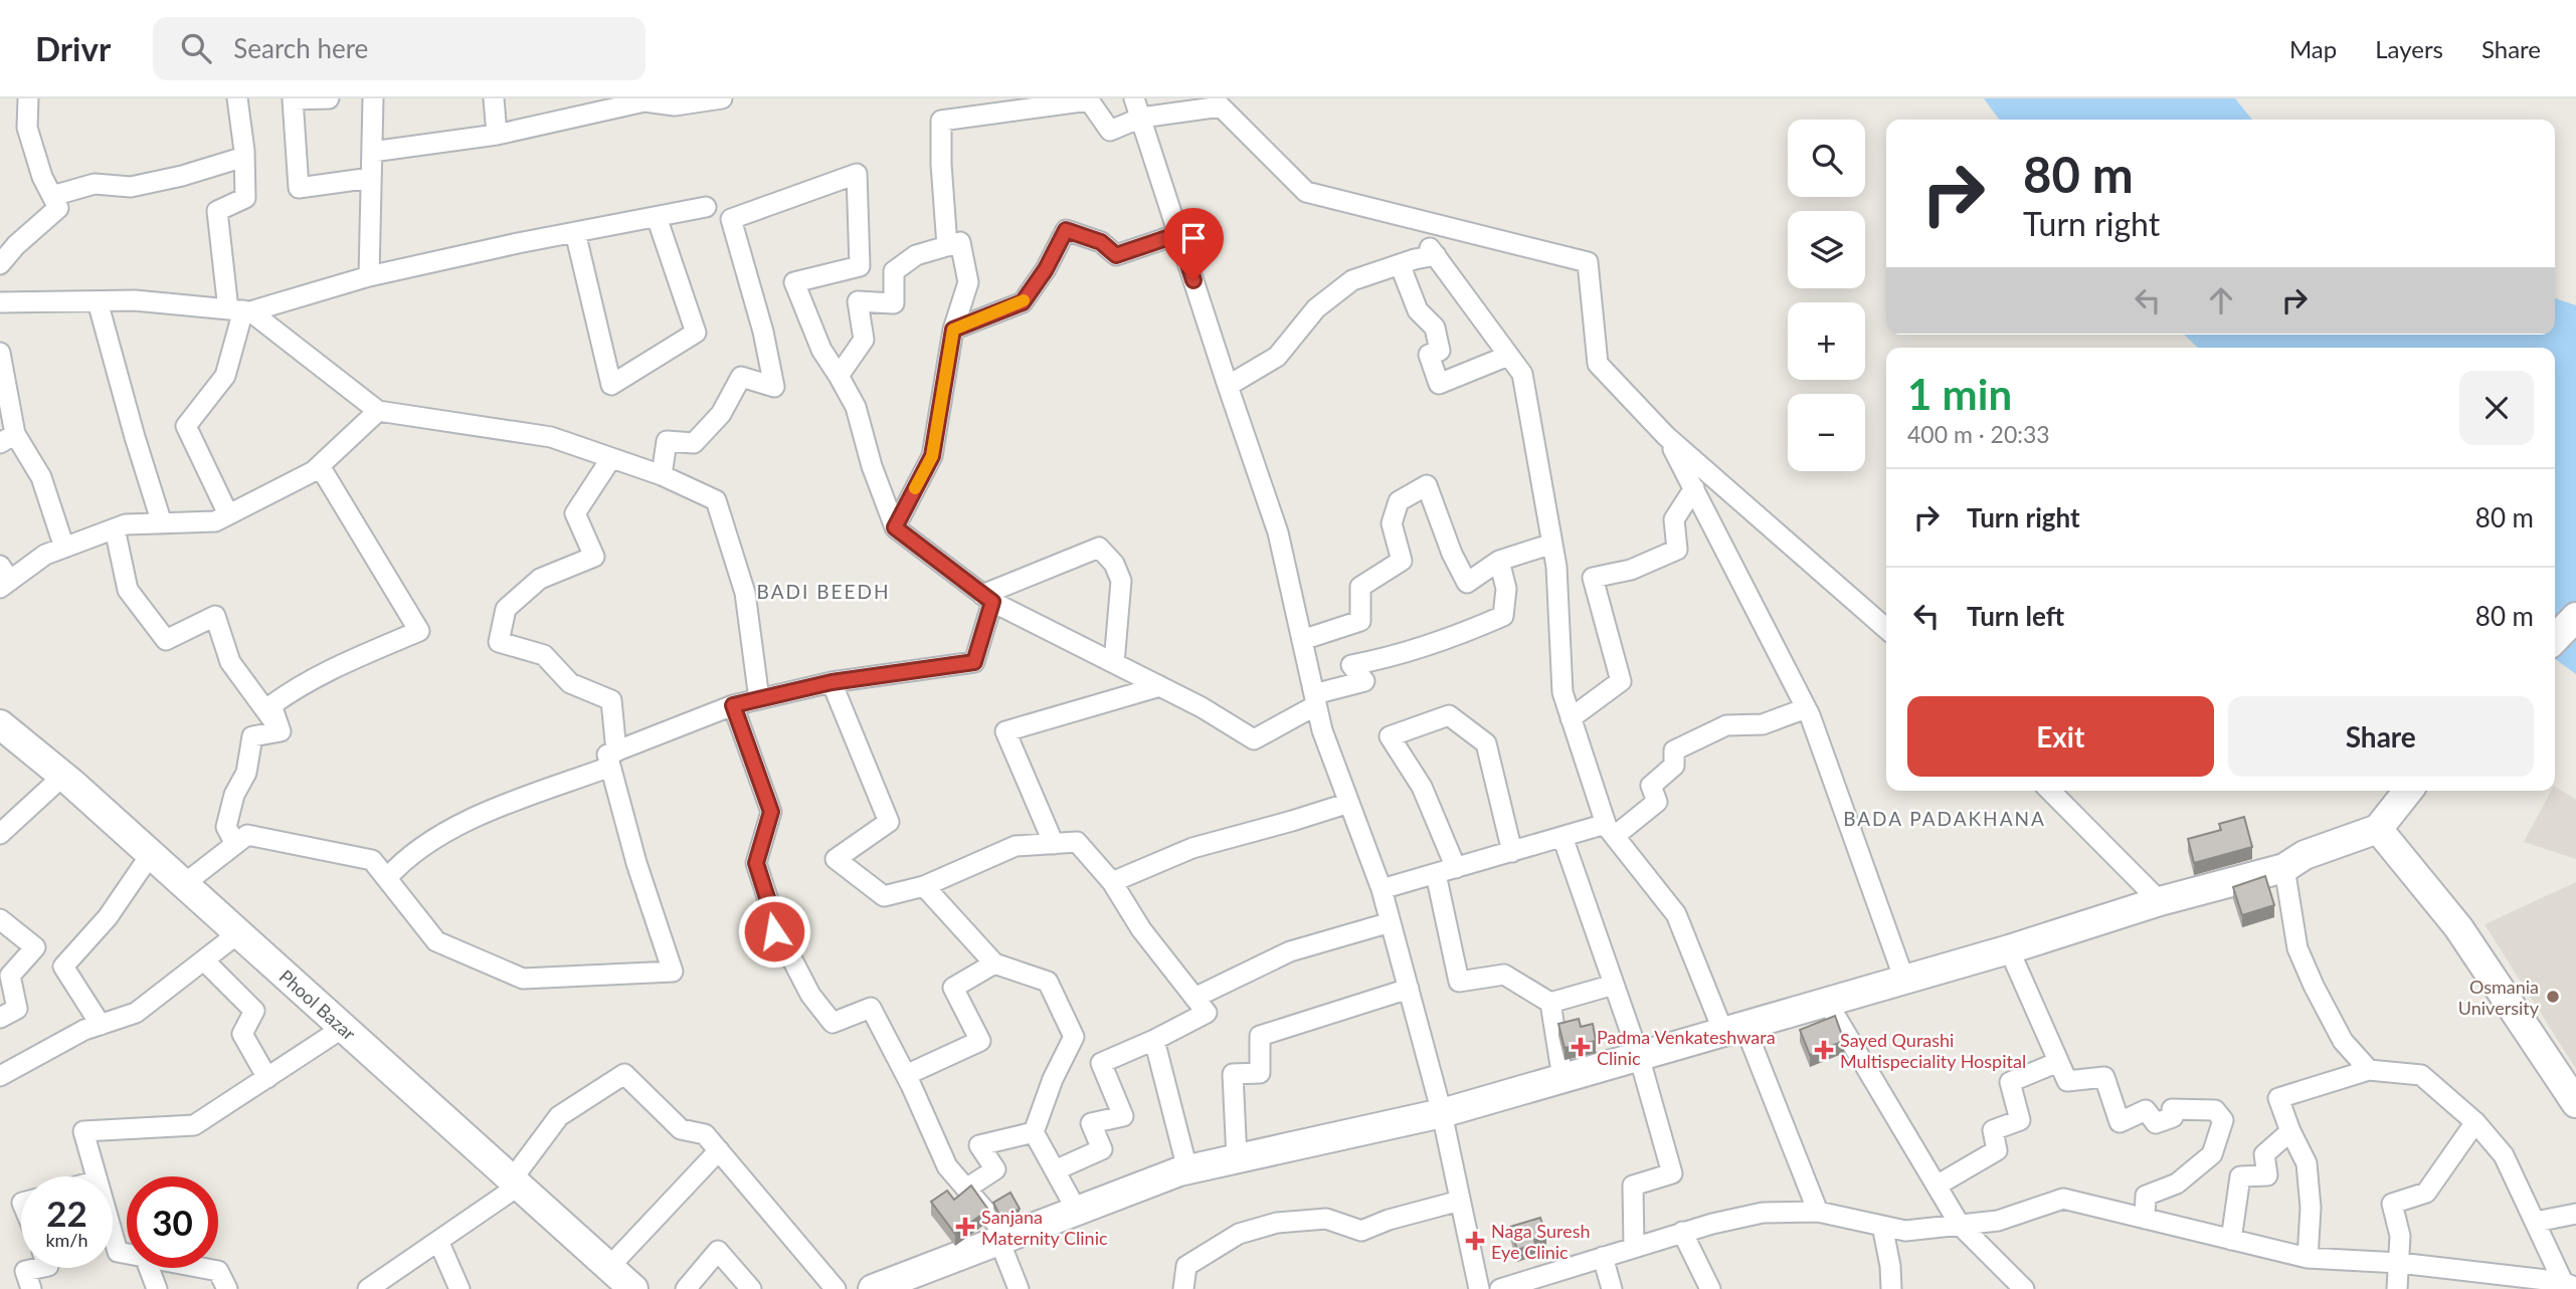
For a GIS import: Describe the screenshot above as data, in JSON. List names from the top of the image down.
{
  "streets": {
    "street": ["Phool Bazar"]
  },
  "districts": ["BADI BEEDH", "BADA PADAKHANA"],
  "places": {
    "other": ["Osmania University"],
    "health": [
      "Padma Venkateshwara Clinic",
      "Sayed Qurashi Multispeciality Hospital",
      "Sanjana Maternity Clinic",
      "Naga Suresh Eye Clinic"
    ]
  },
  "page": {
    "header": "Drivr",
    "search": "Search here",
    "nav": ["Map", "Layers", "Share"],
    "map_buttons": ["+", "−"],
    "turn": ["80 m", "Turn right"],
    "heading": ["1 min", "400 m · 20:33"],
    "list": [
      {
        "name": "Turn right",
        "value": "80 m"
      },
      {
        "name": "Turn left",
        "value": "80 m"
      }
    ],
    "buttons": ["Exit", "Share"],
    "speed": "22 km/h",
    "limit": "30"
  }
}
